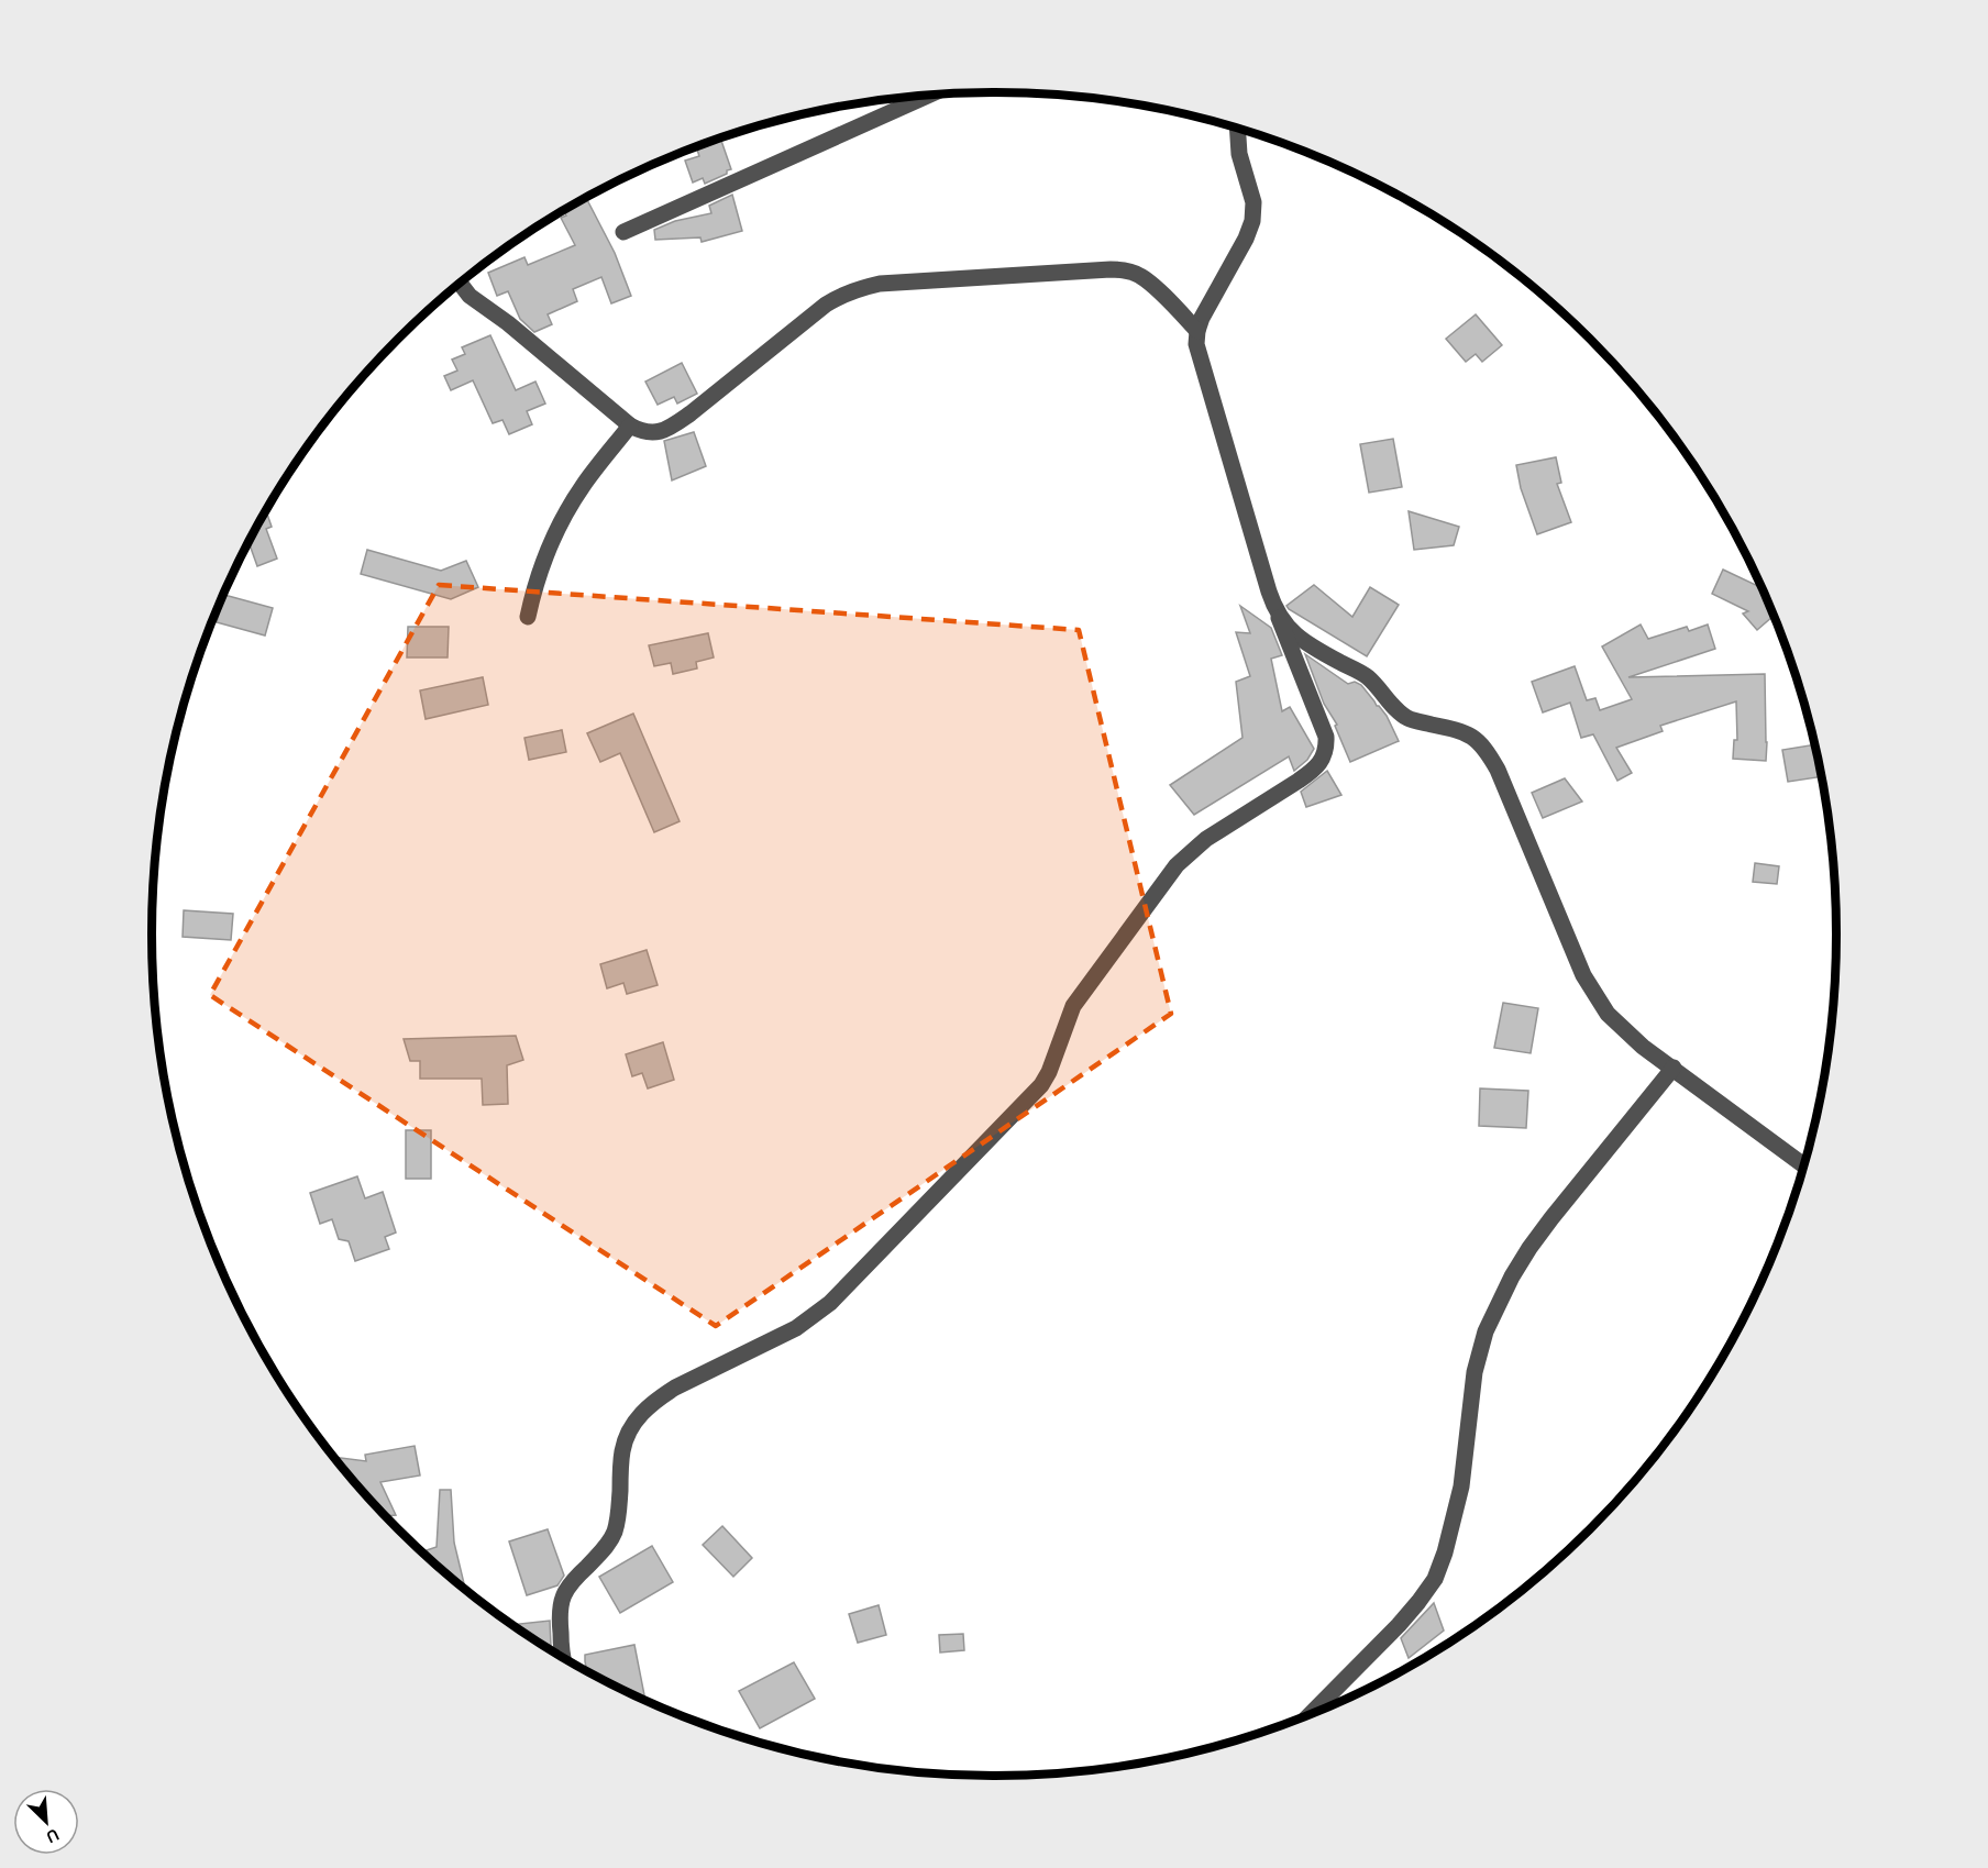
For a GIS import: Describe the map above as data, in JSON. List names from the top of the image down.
{
  "north": "bottom right"
}
